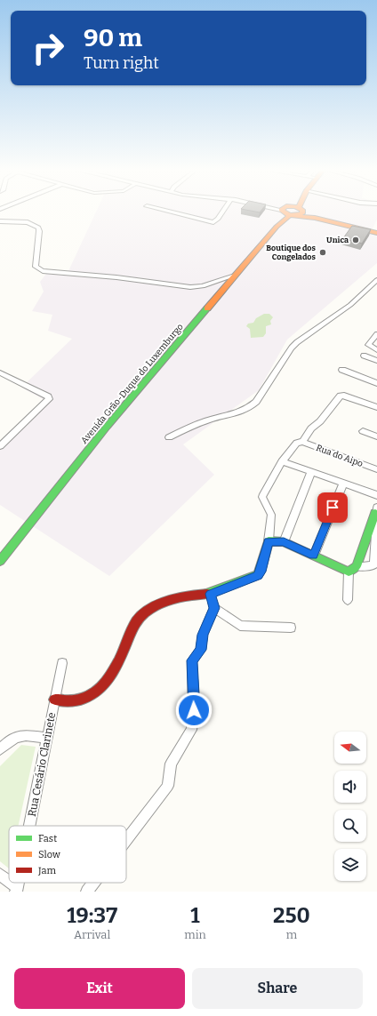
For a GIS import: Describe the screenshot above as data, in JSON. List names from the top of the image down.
{
  "streets": {
    "main road": ["Avenida Grão-Duque do Luxemburgo"],
    "street": ["Rua do Aipo", "Rua Cesário Clarinete"]
  },
  "places": ["Unica", "Boutique dos Congelados"],
  "legend": ["Fast", "Slow", "Jam"],
  "north": "left",
  "page": {
    "turn": ["90 m", "Turn right"],
    "eta": [
      "19:37",
      "Arrival",
      "1",
      "min",
      "250",
      "m"
    ],
    "buttons": ["Exit", "Share"]
  }
}
